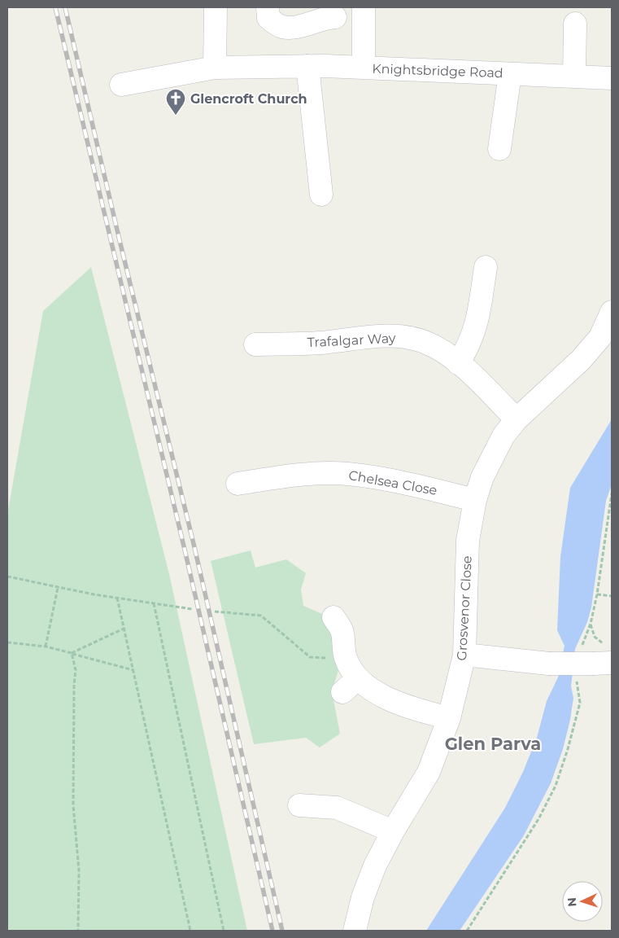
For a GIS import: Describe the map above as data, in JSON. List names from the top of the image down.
{
  "streets": {
    "street": [
      "Knightsbridge Road",
      "Trafalgar Way",
      "Chelsea Close",
      "Grosvenor Close"
    ]
  },
  "crossings": [
    ["Trafalgar Way", "Grosvenor Close"],
    ["Chelsea Close", "Grosvenor Close"]
  ],
  "districts": ["Glen Parva"],
  "places": {
    "church": ["Glencroft Church"]
  },
  "north": "left"
}
